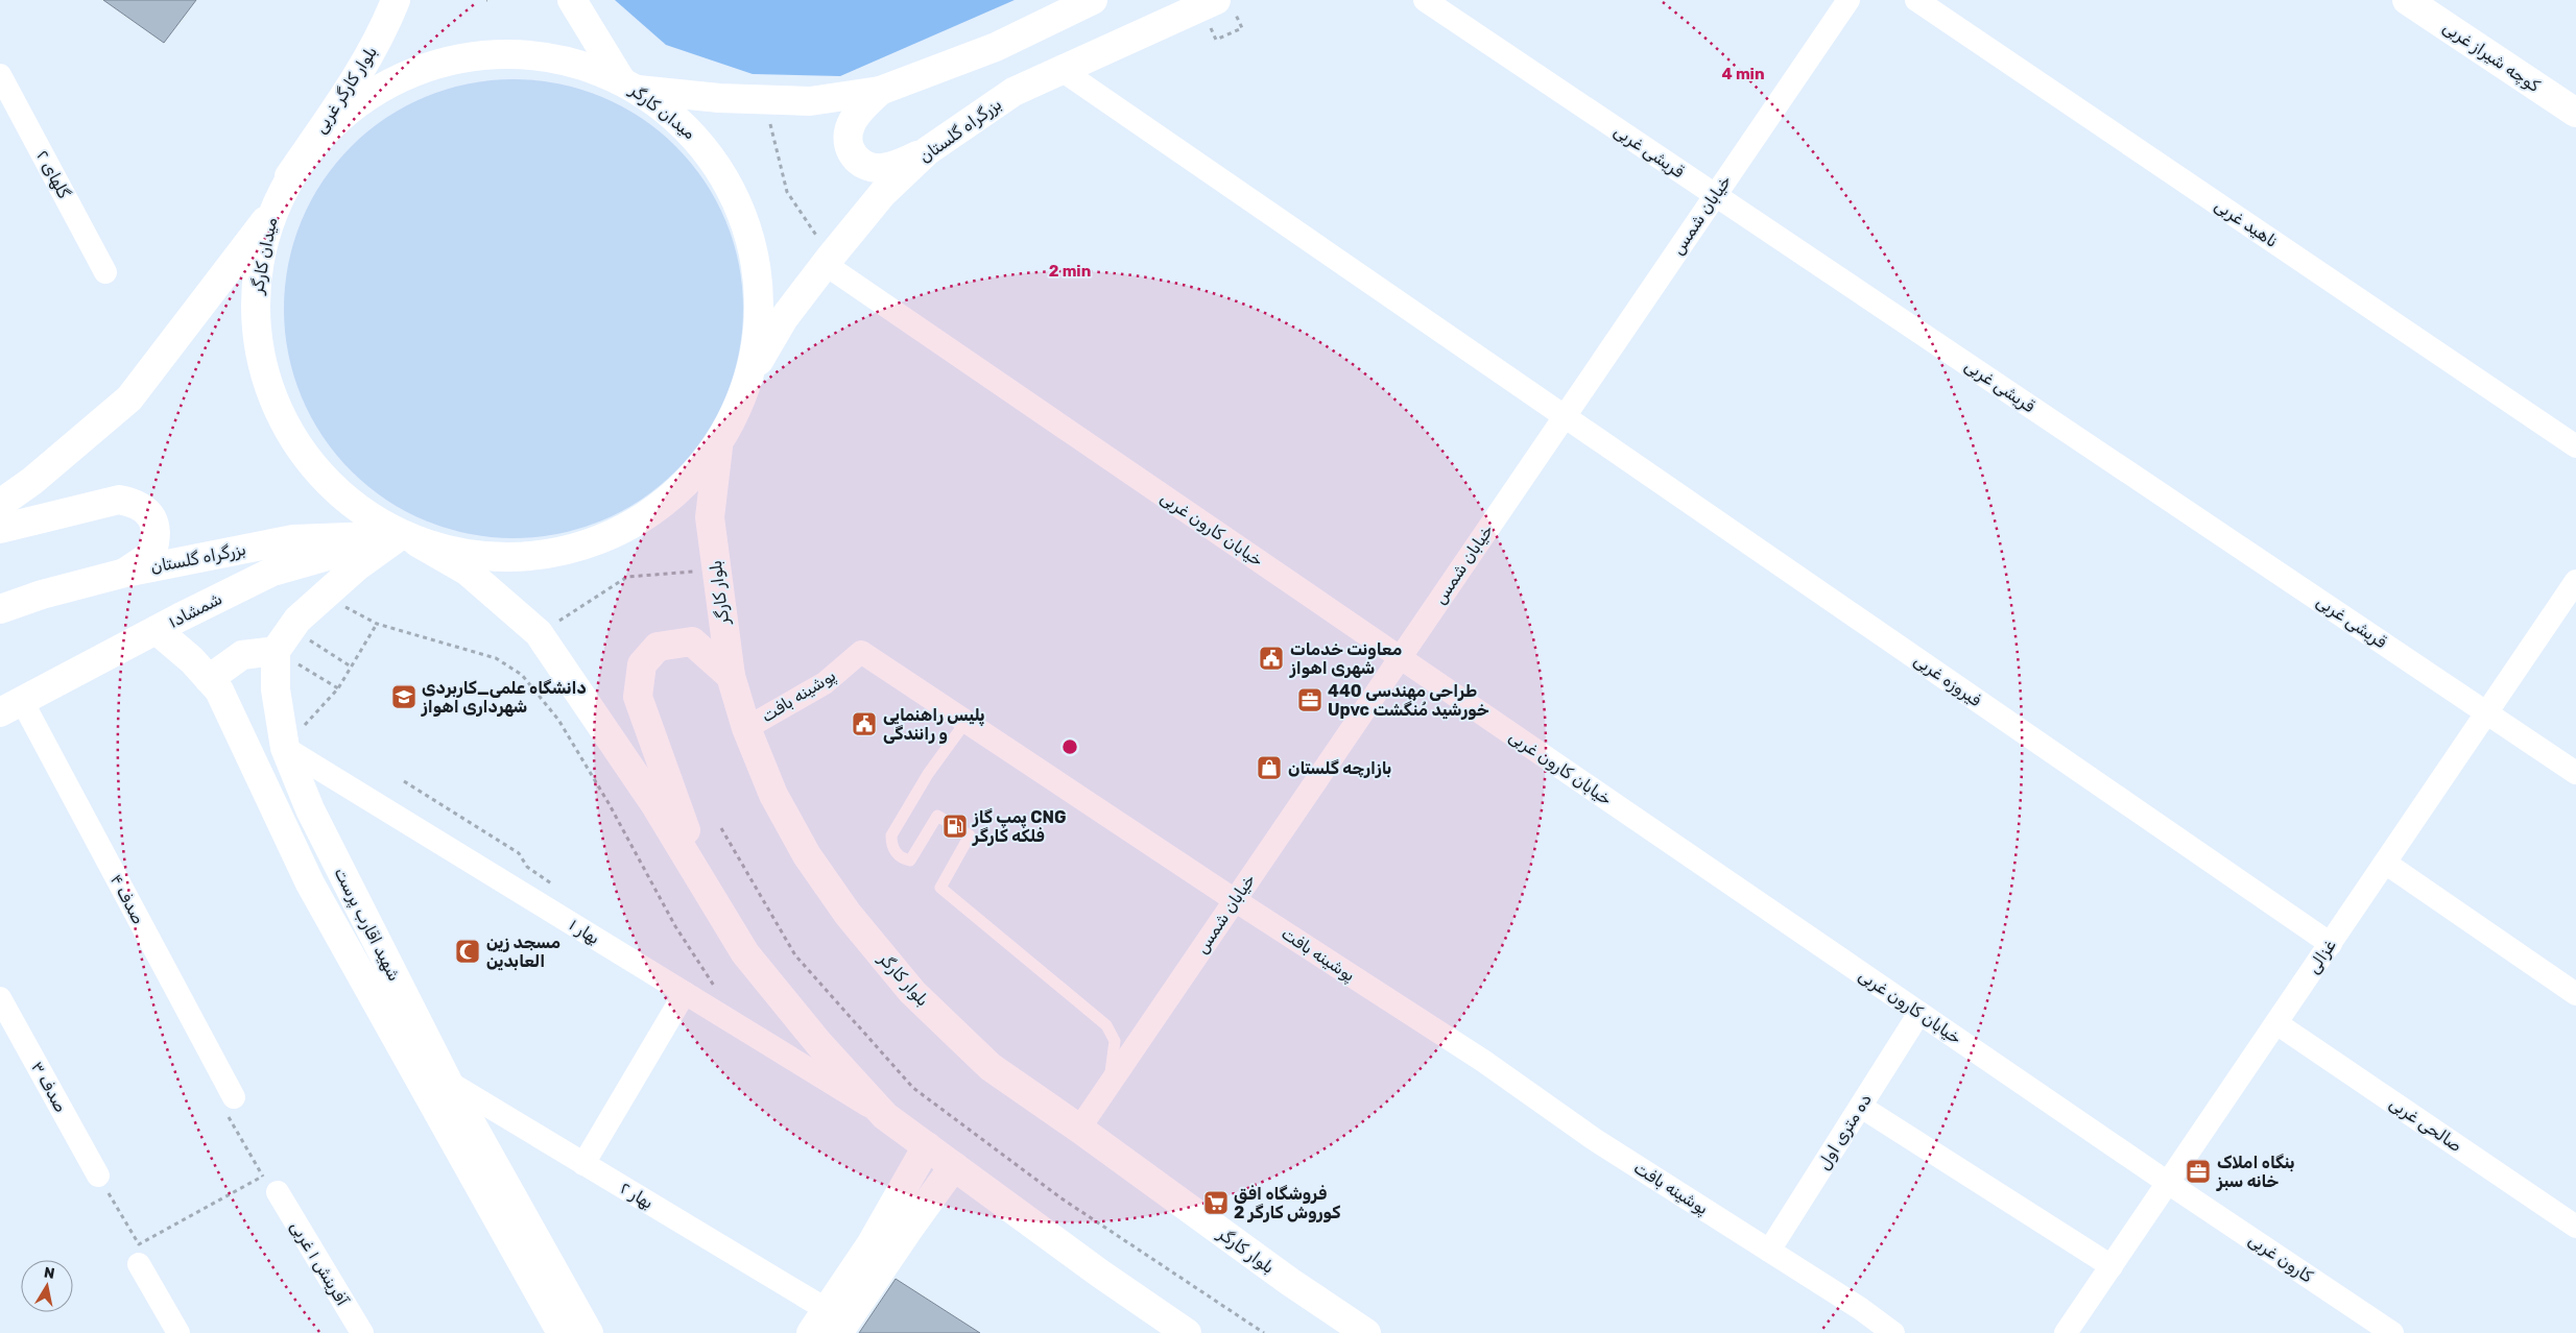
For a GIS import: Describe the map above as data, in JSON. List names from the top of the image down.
{
  "streets": {
    "main road": [
      "کوچه شیراز غربی",
      "بلوار کارگر غربی",
      "میدان کارگر",
      "بزرگراه گلستان",
      "بلوار کارگر",
      "شمشاد۱",
      "شهید اقارب پرست"
    ],
    "street": [
      "قریشی غربی",
      "گلهای ۲",
      "خیابان شمس",
      "ناهید غربی",
      "خیابان کارون غربی",
      "فیروزه غربی",
      "پوشینه بافت",
      "صدف ۴",
      "بهار ۱",
      "غزالی",
      "صدف ۳",
      "صالحی غربی",
      "ده متری اول",
      "بهار ۲",
      "کارون غربی",
      "آفرینش ۱ غربی"
    ]
  },
  "crossings": [
    ["بلوار کارگر غربی", "میدان کارگر"],
    ["میدان کارگر", "بزرگراه گلستان"],
    ["میدان کارگر", "بلوار کارگر"],
    ["میدان کارگر", "شمشاد۱"],
    ["بزرگراه گلستان", "خیابان کارون غربی"],
    ["بزرگراه گلستان", "شمشاد۱"],
    ["بزرگراه گلستان", "فیروزه غربی"],
    ["قریشی غربی", "خیابان شمس"],
    ["قریشی غربی", "غزالی"],
    ["خیابان شمس", "خیابان کارون غربی"],
    ["خیابان شمس", "بلوار کارگر"],
    ["خیابان شمس", "فیروزه غربی"],
    ["خیابان شمس", "پوشینه بافت"],
    ["خیابان کارون غربی", "غزالی"],
    ["خیابان کارون غربی", "ده متری اول"],
    ["خیابان کارون غربی", "کارون غربی"],
    ["بلوار کارگر", "پوشینه بافت"],
    ["شمشاد۱", "صدف ۴"],
    ["شمشاد۱", "شهید اقارب پرست"],
    ["فیروزه غربی", "غزالی"],
    ["پوشینه بافت", "ده متری اول"],
    ["شهید اقارب پرست", "بهار ۱"],
    ["شهید اقارب پرست", "بهار ۲"],
    ["غزالی", "صالحی غربی"],
    ["غزالی", "کارون غربی"]
  ],
  "places": {
    "public building": ["معاونت خدمات شهری اهواز", "پلیس راهنمایی و رانندگی"],
    "school or university": ["دانشگاه علمی_کاربردی شهرداری اهواز"],
    "office": ["طراحی مهندسی 440 Upvc خورشید مُنگشت", "بنگاه املاک خانه سبز"],
    "shop": ["بازارچه گلستان"],
    "fuel station": ["پمپ گاز CNG فلکه کارگر"],
    "mosque": ["مسجد زین العابدین"],
    "supermarket": ["فروشگاه افق کوروش کارگر 2"]
  },
  "north": "top",
  "rings": ["4 min", "2 min"]
}
